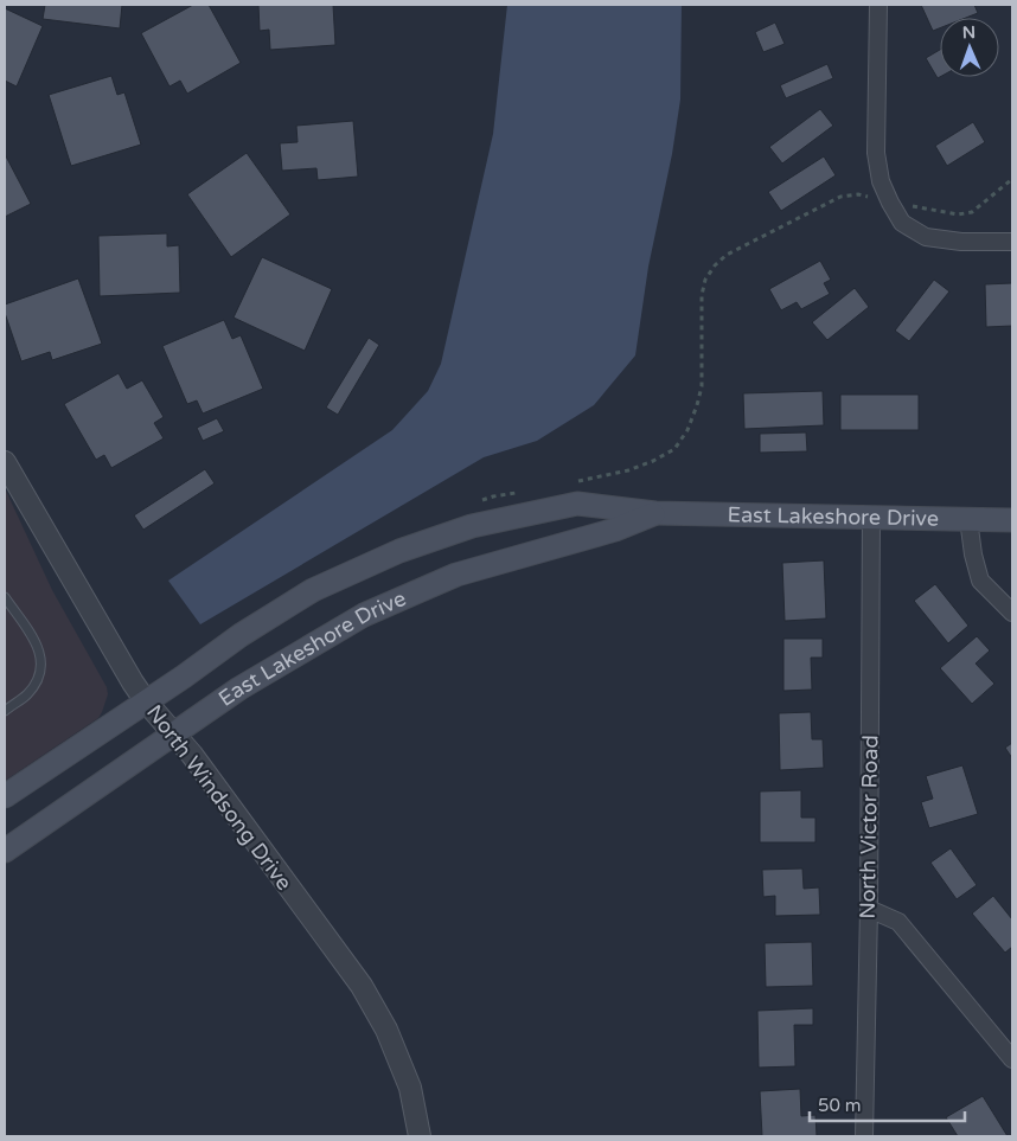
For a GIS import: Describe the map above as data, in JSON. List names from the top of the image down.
{
  "streets": {
    "main road": ["East Lakeshore Drive"],
    "street": ["North Windsong Drive", "North Victor Road"]
  },
  "crossings": [
    ["East Lakeshore Drive", "North Windsong Drive"],
    ["East Lakeshore Drive", "North Victor Road"]
  ],
  "scale_bar": "50 m",
  "north": "top"
}
